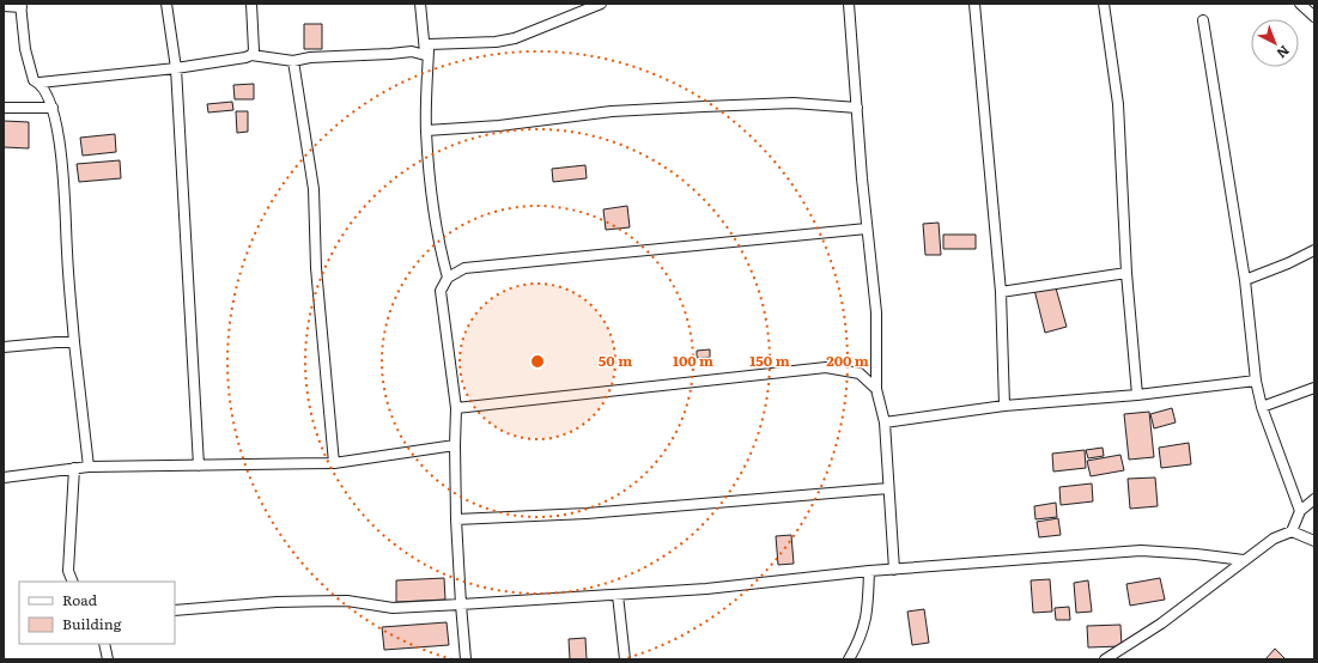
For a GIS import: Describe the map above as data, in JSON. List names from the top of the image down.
{
  "legend": ["Road", "Building"],
  "north": "bottom right",
  "rings": [
    "50 m",
    "100 m",
    "150 m",
    "200 m"
  ]
}
